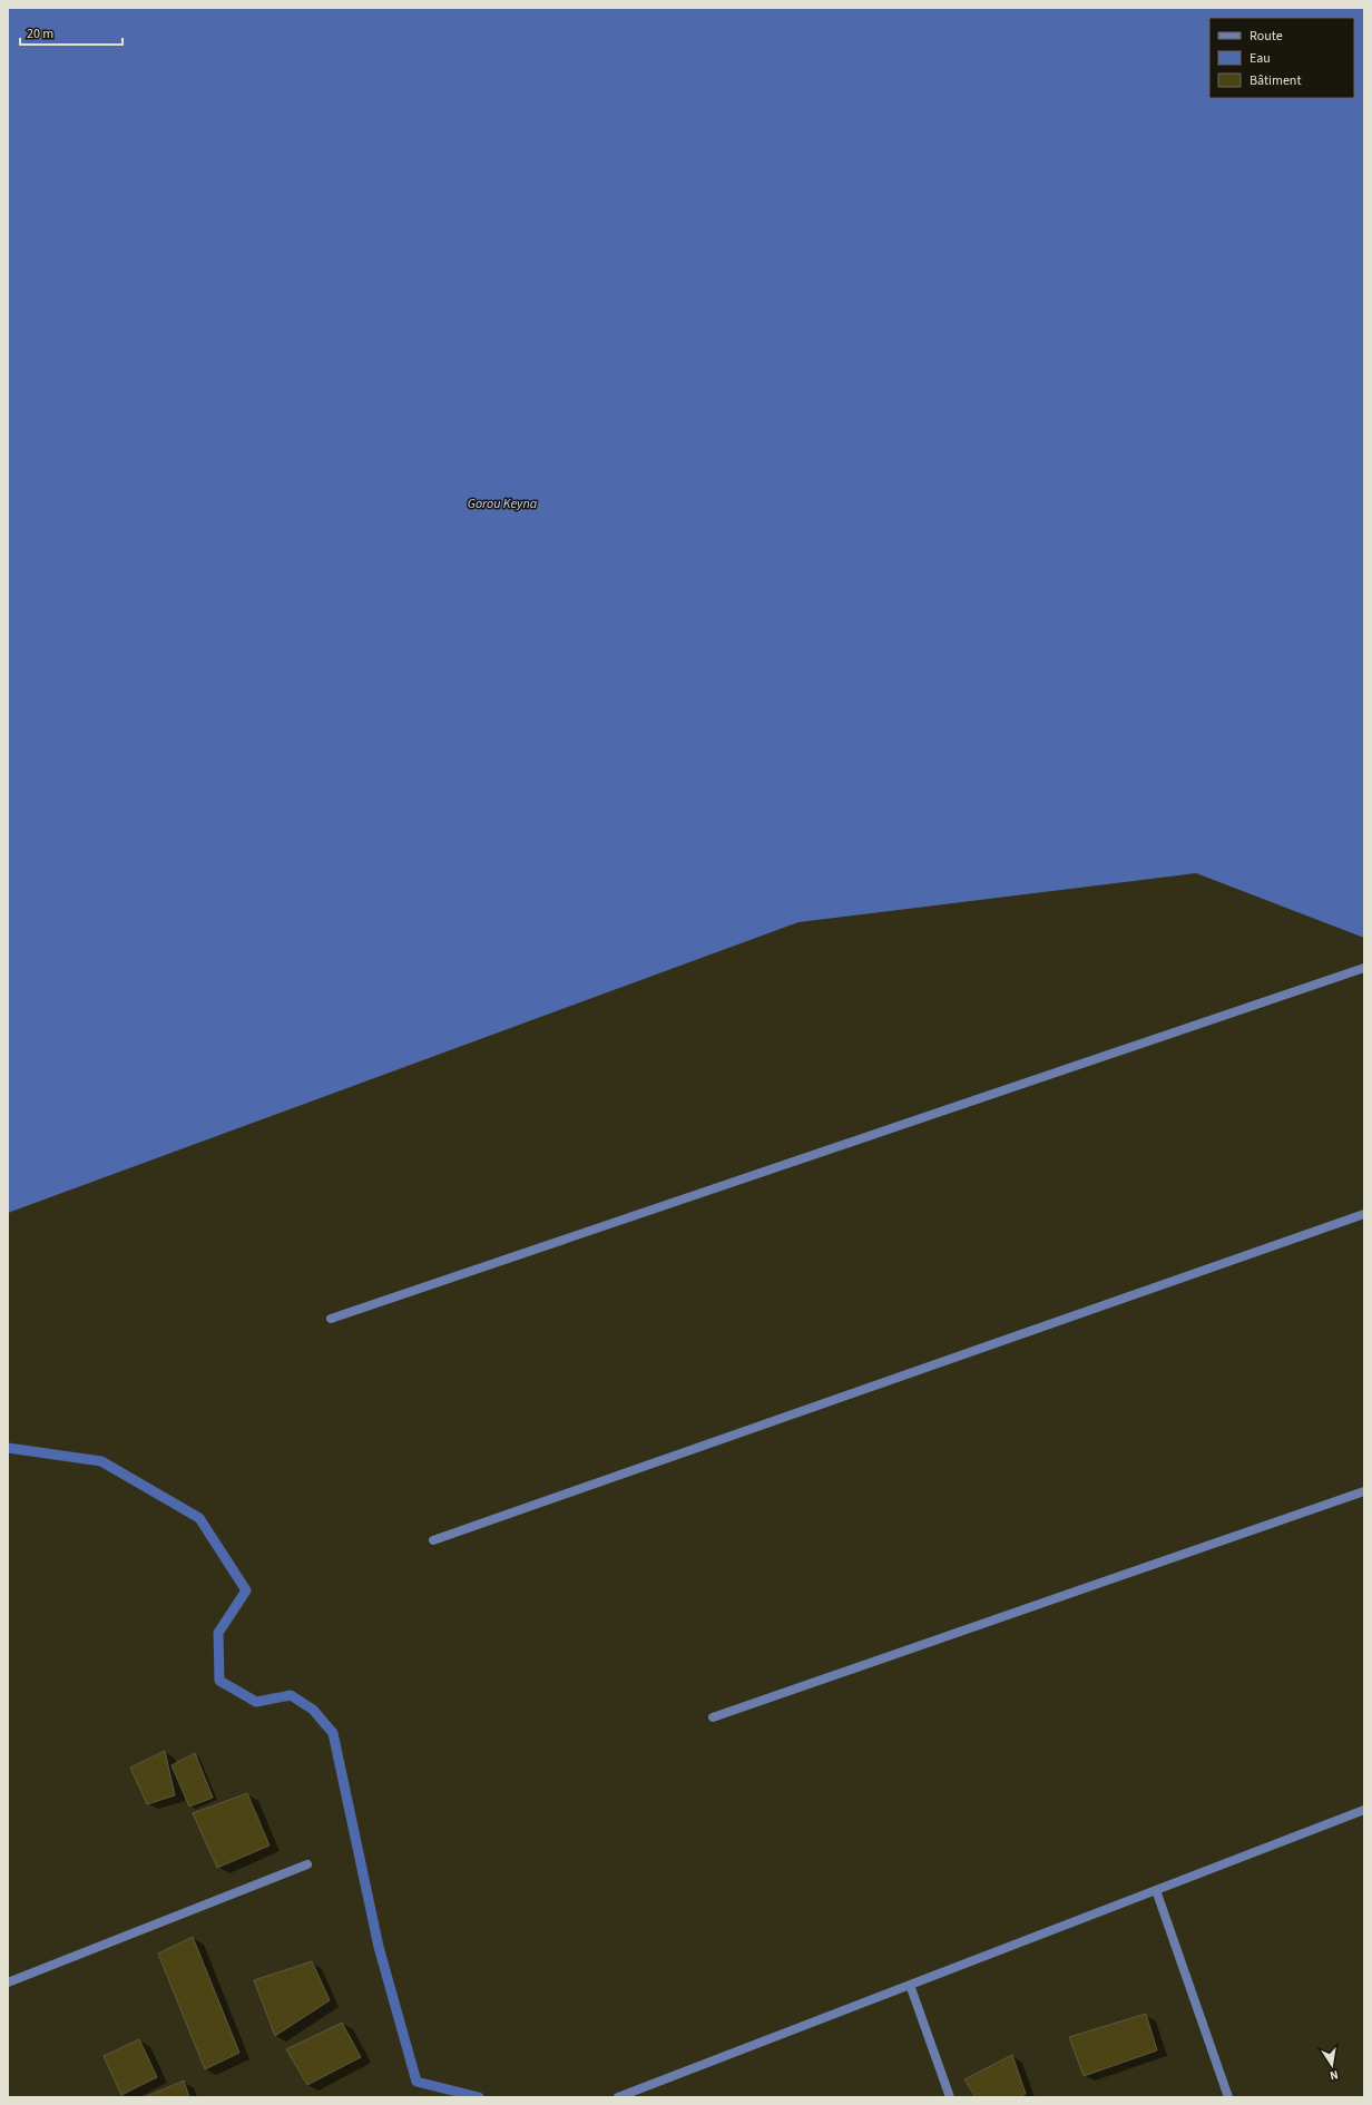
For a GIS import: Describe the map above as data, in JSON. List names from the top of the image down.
{
  "water": ["Gorou Keyna"],
  "legend": ["Route", "Eau", "Bâtiment"],
  "scale_bar": "20 m",
  "north": "bottom"
}
